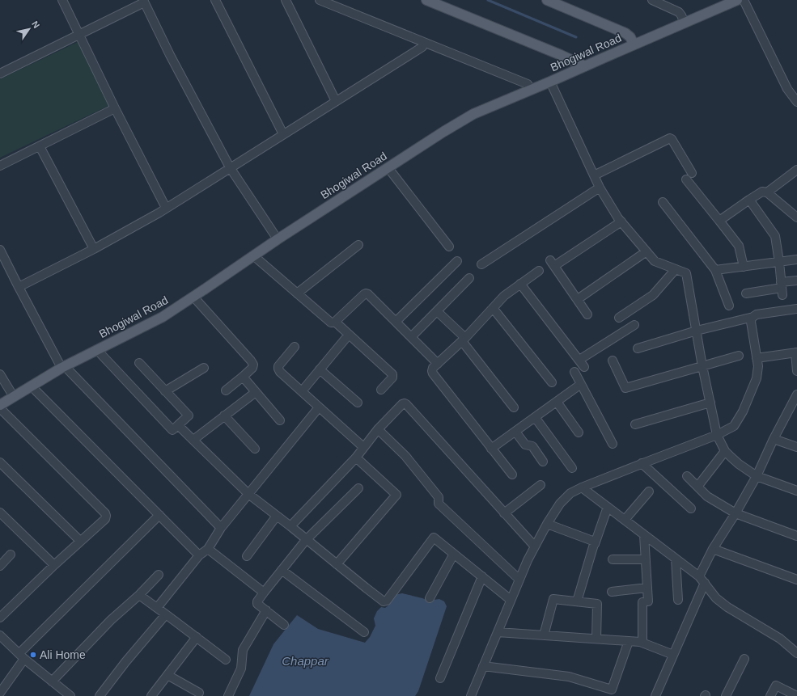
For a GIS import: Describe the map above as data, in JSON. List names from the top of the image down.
{
  "streets": {
    "main road": ["Bhogiwal Road"]
  },
  "water": ["Chappar"],
  "places": ["Ali Home"],
  "north": "top right"
}
